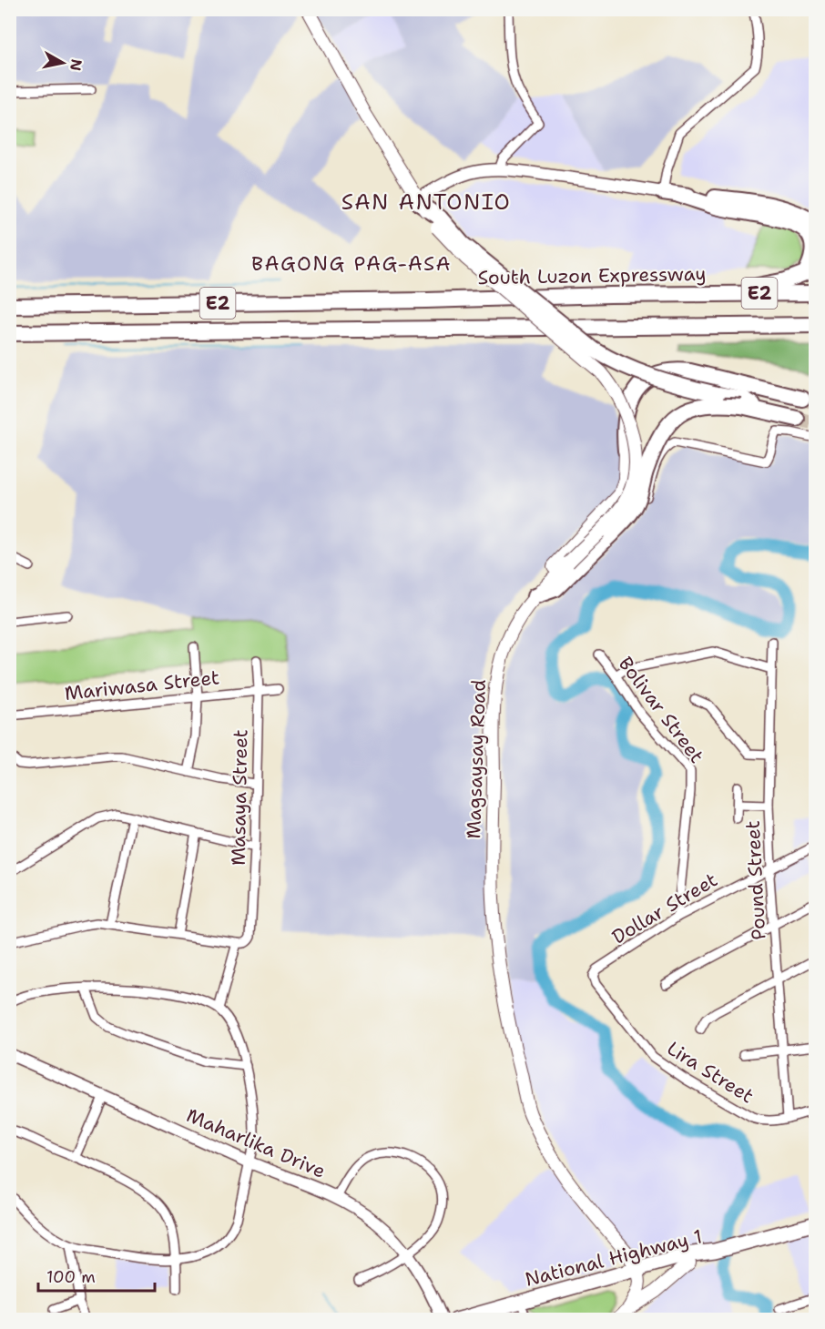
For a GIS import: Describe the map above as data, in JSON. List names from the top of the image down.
{
  "streets": {
    "highway": ["South Luzon Expressway", "E2", "National Highway 1"],
    "main road": ["Magsaysay Road"],
    "street": [
      "Mariwasa Street",
      "Bolivar Street",
      "Masaya Street",
      "Pound Street",
      "Dollar Street",
      "Lira Street",
      "Maharlika Drive"
    ]
  },
  "crossings": [
    ["Mariwasa Street", "Masaya Street"],
    ["Bolivar Street", "Dollar Street"],
    ["Magsaysay Road", "National Highway 1"],
    ["Pound Street", "Dollar Street"],
    ["Pound Street", "Lira Street"],
    ["Dollar Street", "Lira Street"]
  ],
  "districts": ["SAN ANTONIO", "BAGONG PAG-ASA"],
  "scale_bar": "100 m",
  "north": "right"
}
